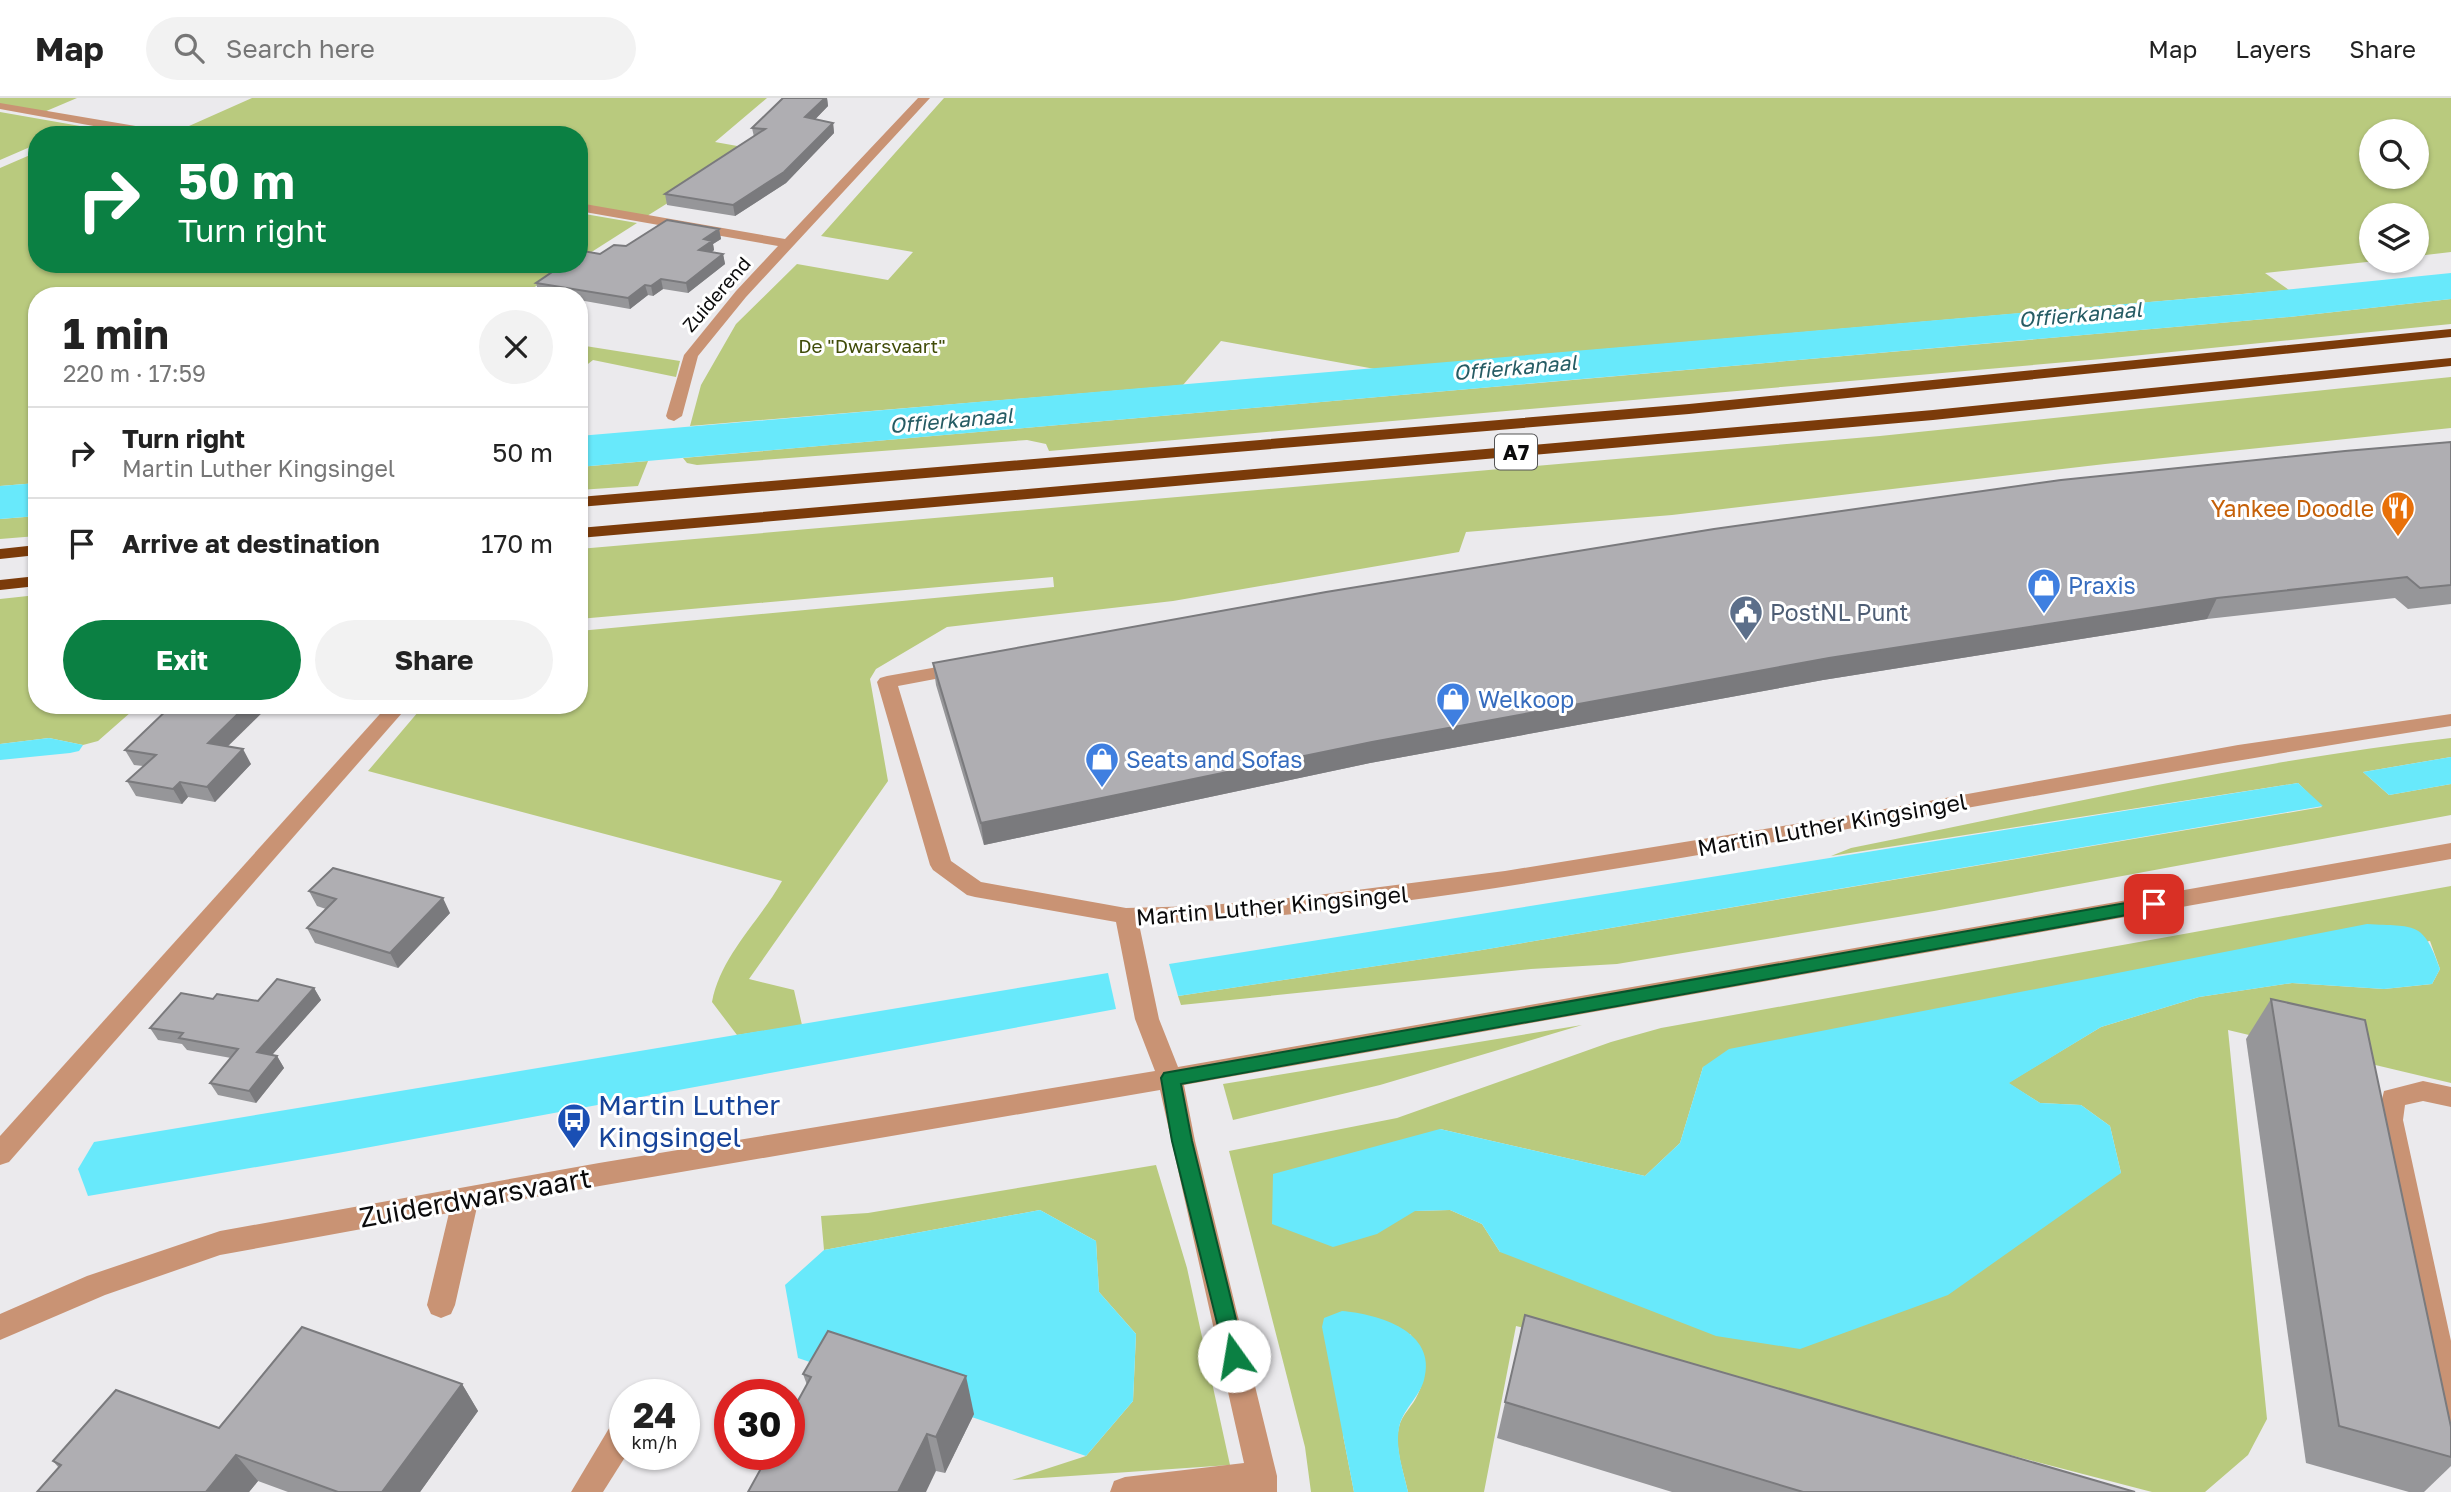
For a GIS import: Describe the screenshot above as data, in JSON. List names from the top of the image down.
{
  "streets": {
    "highway": ["A7"],
    "street": ["Zuiderend", "Martin Luther Kingsingel", "Zuiderdwarsvaart"]
  },
  "crossings": [
    ["Martin Luther Kingsingel", "Zuiderdwarsvaart"]
  ],
  "water": ["Offierkanaal"],
  "parks": ["De \"Dwarsvaart\""],
  "places": {
    "restaurant": ["Yankee Doodle"],
    "shop": ["Praxis", "Welkoop", "Seats and Sofas"],
    "public building": ["PostNL Punt"],
    "bus stop": ["Martin Luther Kingsingel"]
  },
  "page": {
    "header": "Map",
    "search": "Search here",
    "nav": ["Map", "Layers", "Share"],
    "turn": ["50 m", "Turn right"],
    "heading": ["1 min", "220 m · 17:59"],
    "list": [
      {
        "name": "Turn right",
        "note": "Martin Luther Kingsingel",
        "value": "50 m"
      },
      {
        "name": "Arrive at destination",
        "value": "170 m"
      }
    ],
    "buttons": ["Exit", "Share"],
    "speed": "24 km/h",
    "limit": "30"
  }
}
